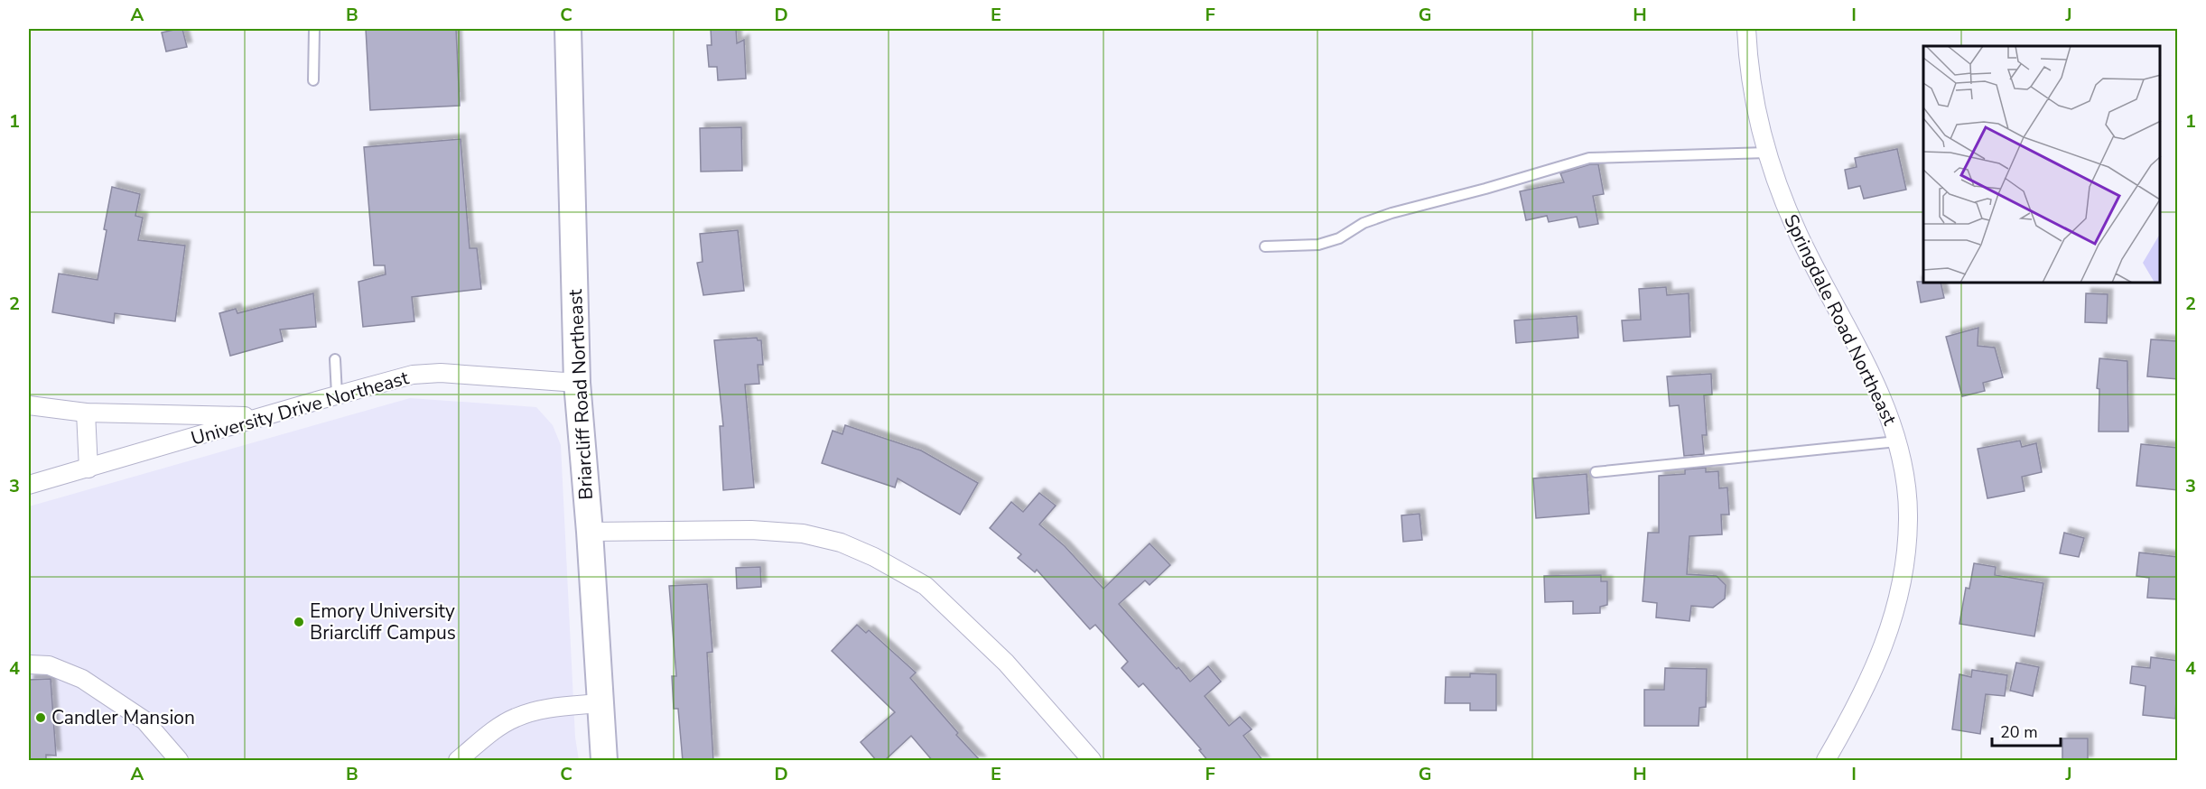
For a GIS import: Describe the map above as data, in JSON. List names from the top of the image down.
{
  "streets": {
    "main road": ["Briarcliff Road Northeast"],
    "street": ["Springdale Road Northeast", "University Drive Northeast"]
  },
  "crossings": [
    ["Briarcliff Road Northeast", "University Drive Northeast"]
  ],
  "places": ["Emory University Briarcliff Campus", "Candler Mansion"],
  "scale_bar": "20 m",
  "grid": {
    "columns": [
      "A",
      "B",
      "C",
      "D",
      "E",
      "F",
      "G",
      "H",
      "I",
      "J"
    ],
    "rows": [
      "1",
      "2",
      "3",
      "4"
    ]
  }
}
